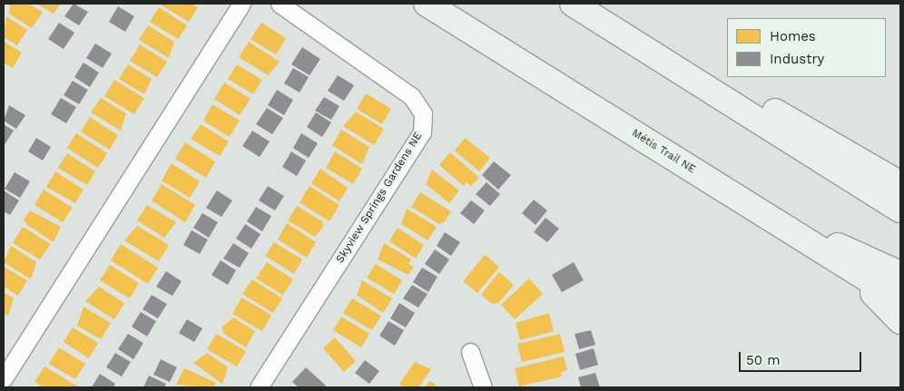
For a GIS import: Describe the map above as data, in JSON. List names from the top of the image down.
{
  "streets": {
    "main road": ["Métis Trail NE"],
    "street": ["Skyview Springs Gardens NE"]
  },
  "legend": ["Homes", "Industry"],
  "scale_bar": "50 m"
}
